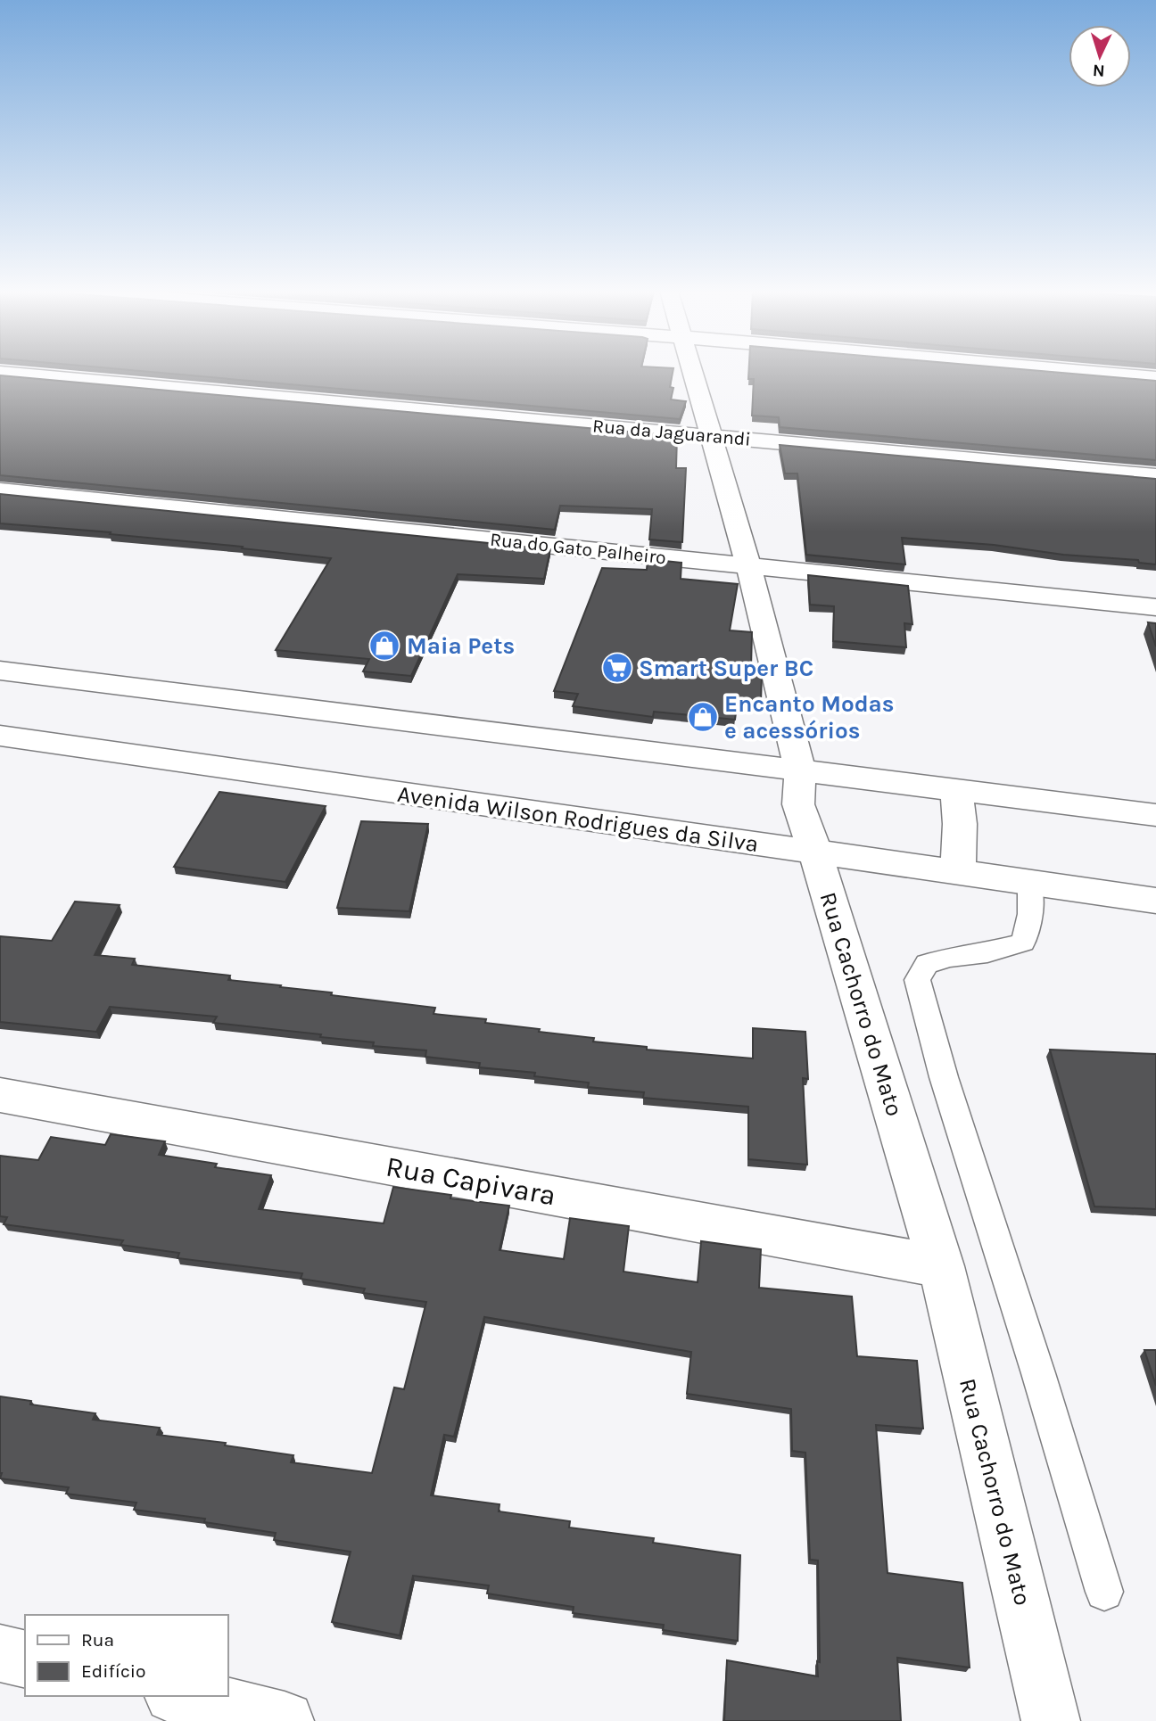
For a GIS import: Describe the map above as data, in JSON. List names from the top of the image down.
{
  "streets": {
    "street": [
      "Rua da Jaguarandi",
      "Rua do Gato Palheiro",
      "Avenida Wilson Rodrigues da Silva",
      "Rua Cachorro do Mato",
      "Rua Capivara"
    ]
  },
  "crossings": [
    ["Rua da Jaguarandi", "Rua Cachorro do Mato"],
    ["Rua do Gato Palheiro", "Rua Cachorro do Mato"],
    ["Avenida Wilson Rodrigues da Silva", "Rua Cachorro do Mato"],
    ["Rua Cachorro do Mato", "Rua Capivara"]
  ],
  "places": {
    "shop": ["Maia Pets", "Encanto Modas e acessórios"],
    "supermarket": ["Smart Super BC"]
  },
  "legend": ["Rua", "Edifício"],
  "north": "bottom"
}
